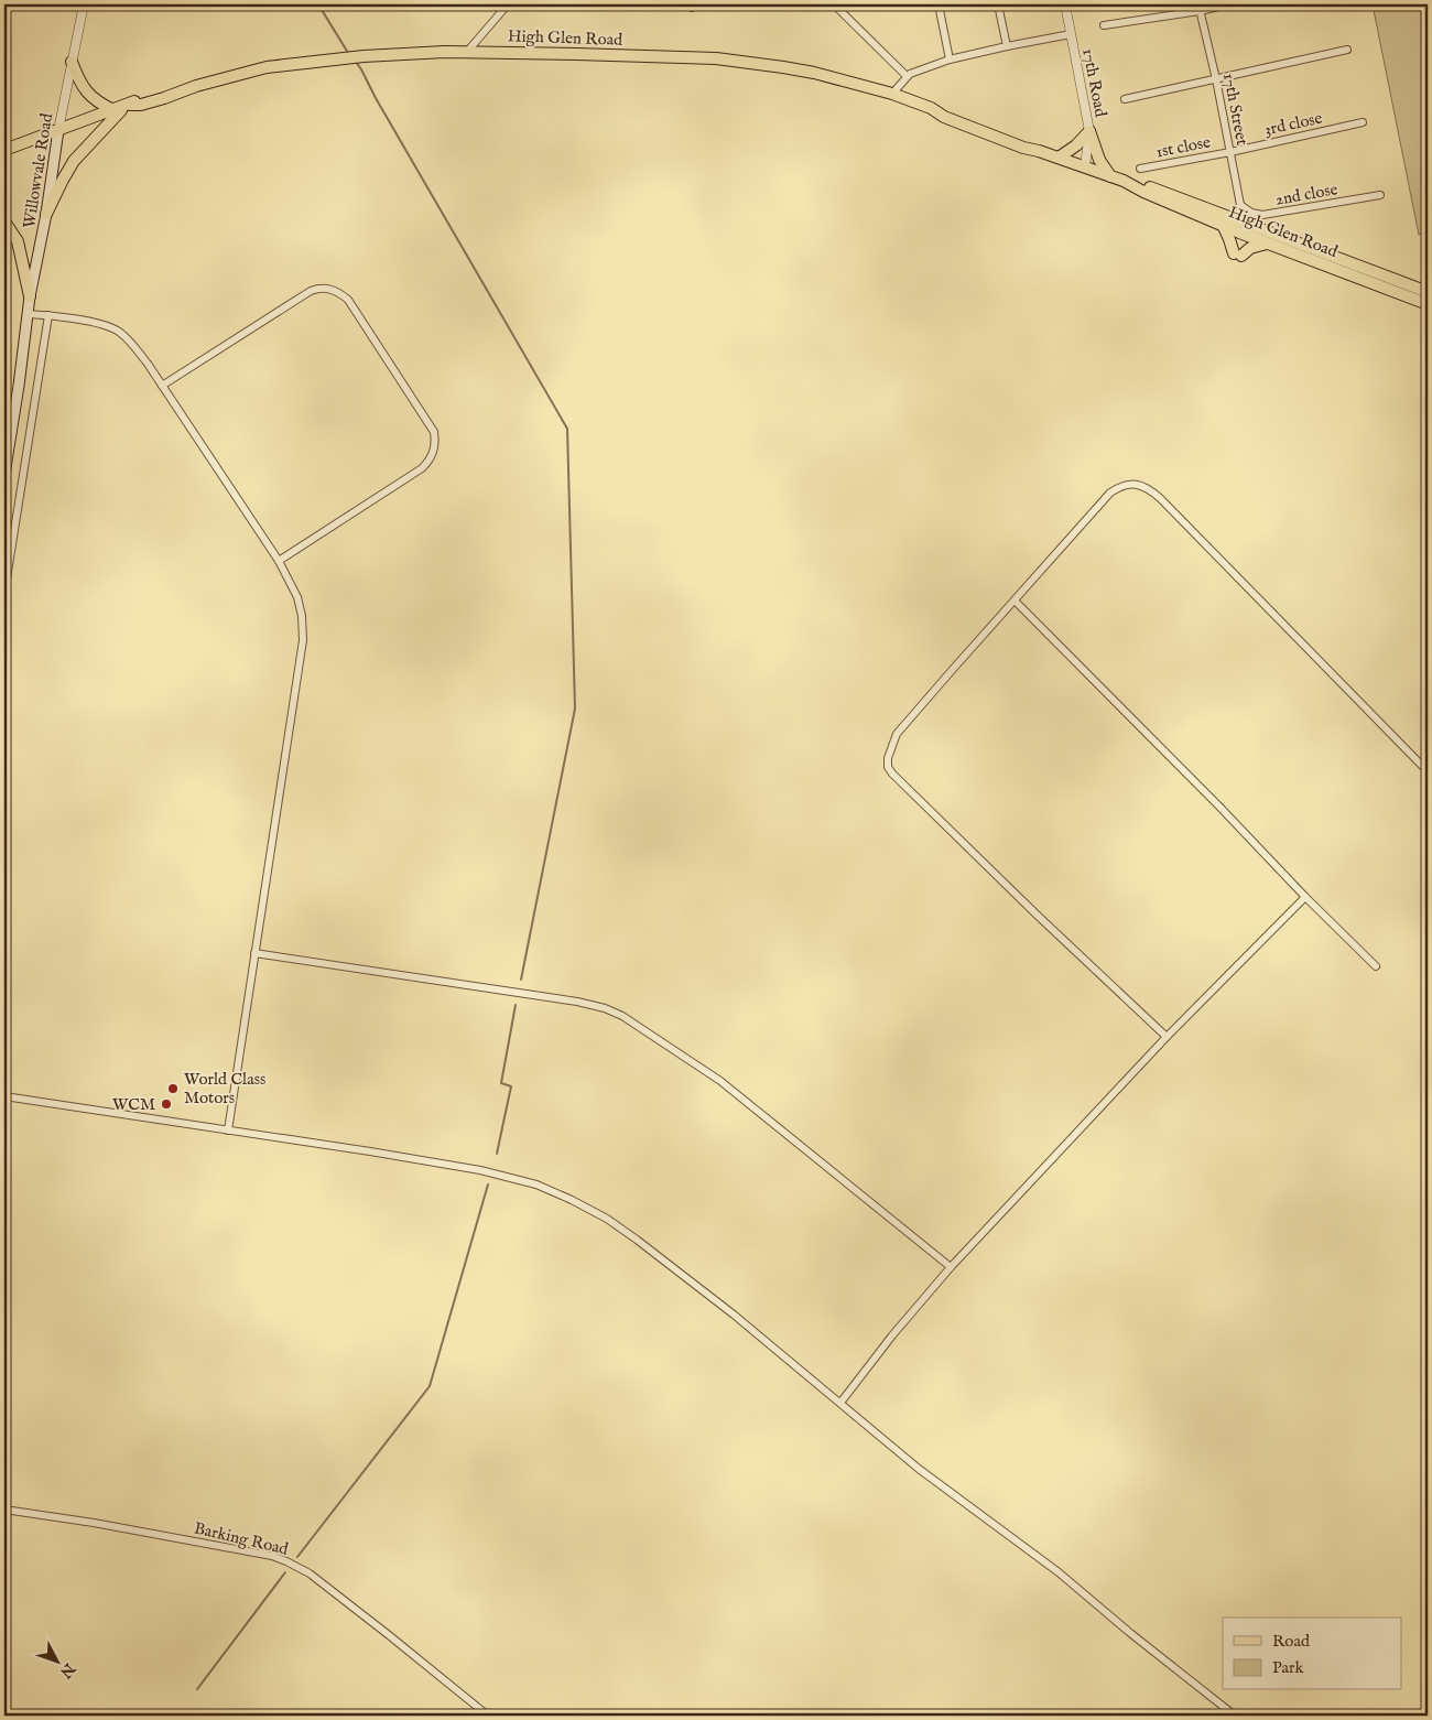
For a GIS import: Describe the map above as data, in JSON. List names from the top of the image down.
{
  "streets": {
    "main road": ["High Glen Road", "Willowvale Road"],
    "street": [
      "17th Road",
      "17th Street",
      "3rd close",
      "1st close",
      "2nd close",
      "Barking Road"
    ]
  },
  "crossings": [
    ["High Glen Road", "17th Road"],
    ["High Glen Road", "Willowvale Road"],
    ["17th Street", "3rd close"],
    ["17th Street", "1st close"],
    ["17th Street", "2nd close"],
    ["3rd close", "1st close"]
  ],
  "places": ["World Class Motors", "WCM"],
  "legend": ["Road", "Park"],
  "north": "bottom right"
}
